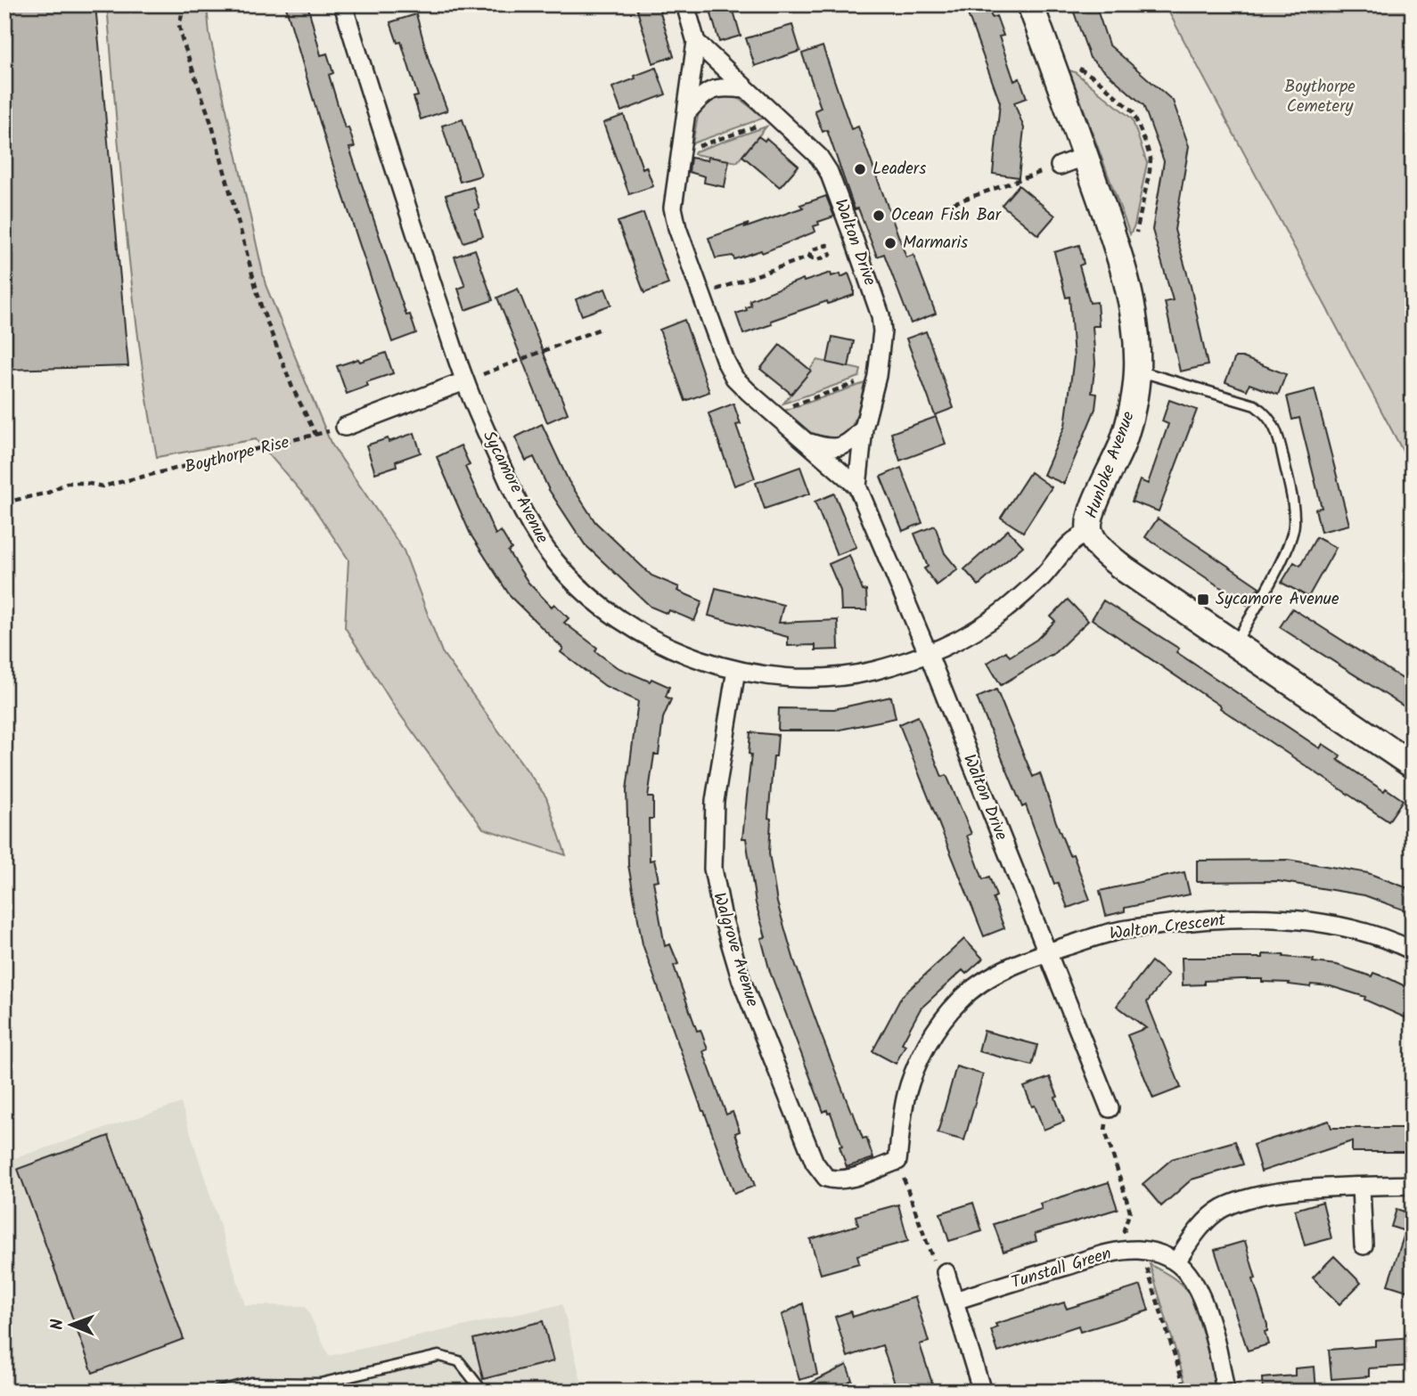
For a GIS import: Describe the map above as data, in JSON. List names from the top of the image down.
{
  "streets": {
    "street": [
      "Walton Drive",
      "Hunloke Avenue",
      "Sycamore Avenue",
      "Walton Crescent",
      "Walgrove Avenue",
      "Tunstall Green"
    ],
    "path": ["Boythorpe Rise"]
  },
  "crossings": [
    ["Walton Drive", "Sycamore Avenue"],
    ["Walton Drive", "Walton Crescent"],
    ["Hunloke Avenue", "Sycamore Avenue"],
    ["Sycamore Avenue", "Walgrove Avenue"],
    ["Walton Crescent", "Walgrove Avenue"]
  ],
  "parks": ["Boythorpe Cemetery"],
  "places": {
    "other": ["Leaders", "Ocean Fish Bar", "Marmaris"],
    "transit": ["Sycamore Avenue"]
  },
  "north": "left"
}
